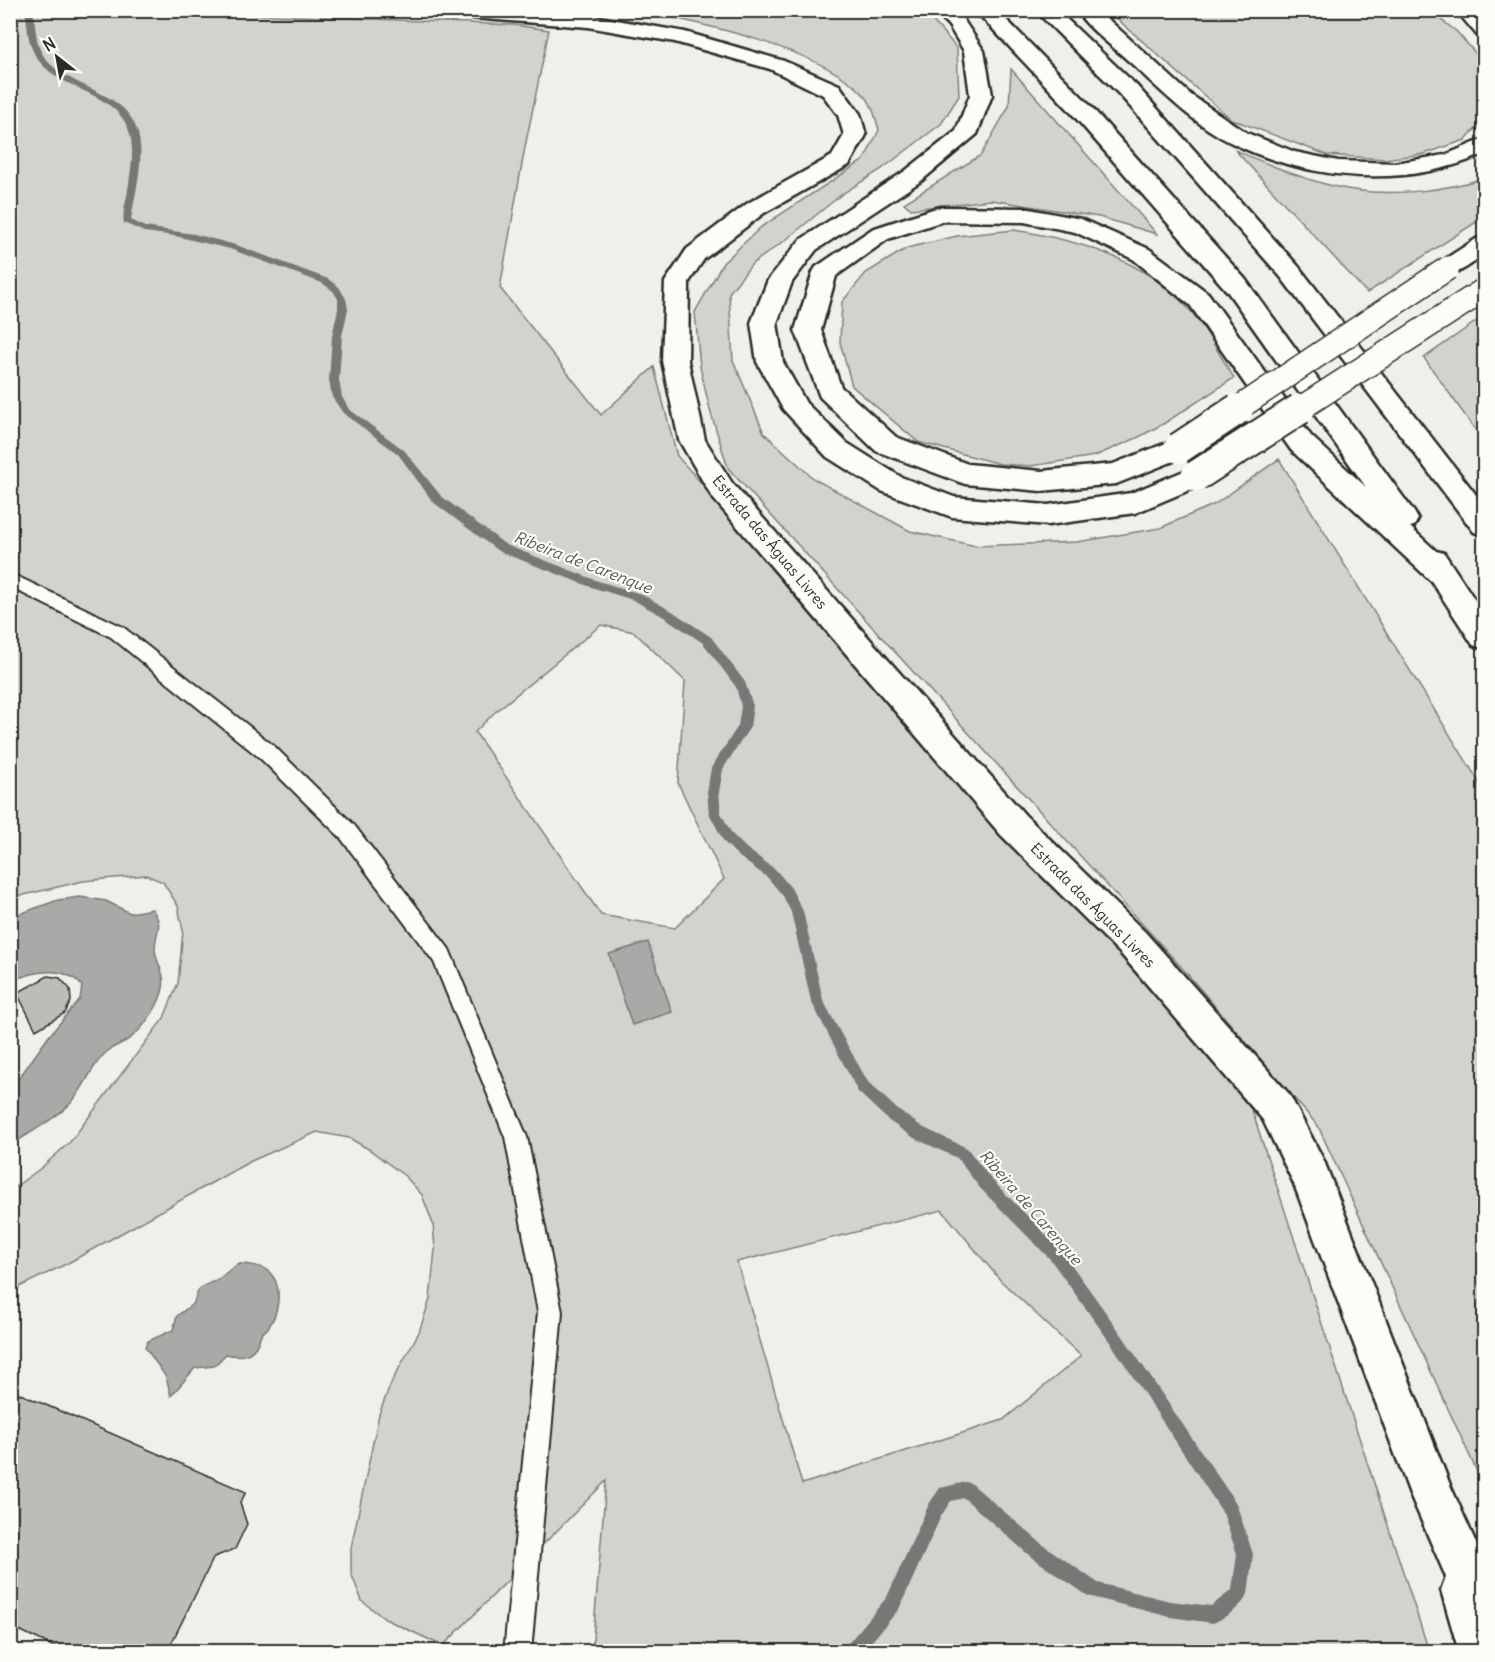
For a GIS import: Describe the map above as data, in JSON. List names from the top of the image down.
{
  "streets": {
    "main road": ["Estrada das Águas Livres"]
  },
  "water": ["Ribeira de Carenque"],
  "north": "top left"
}
